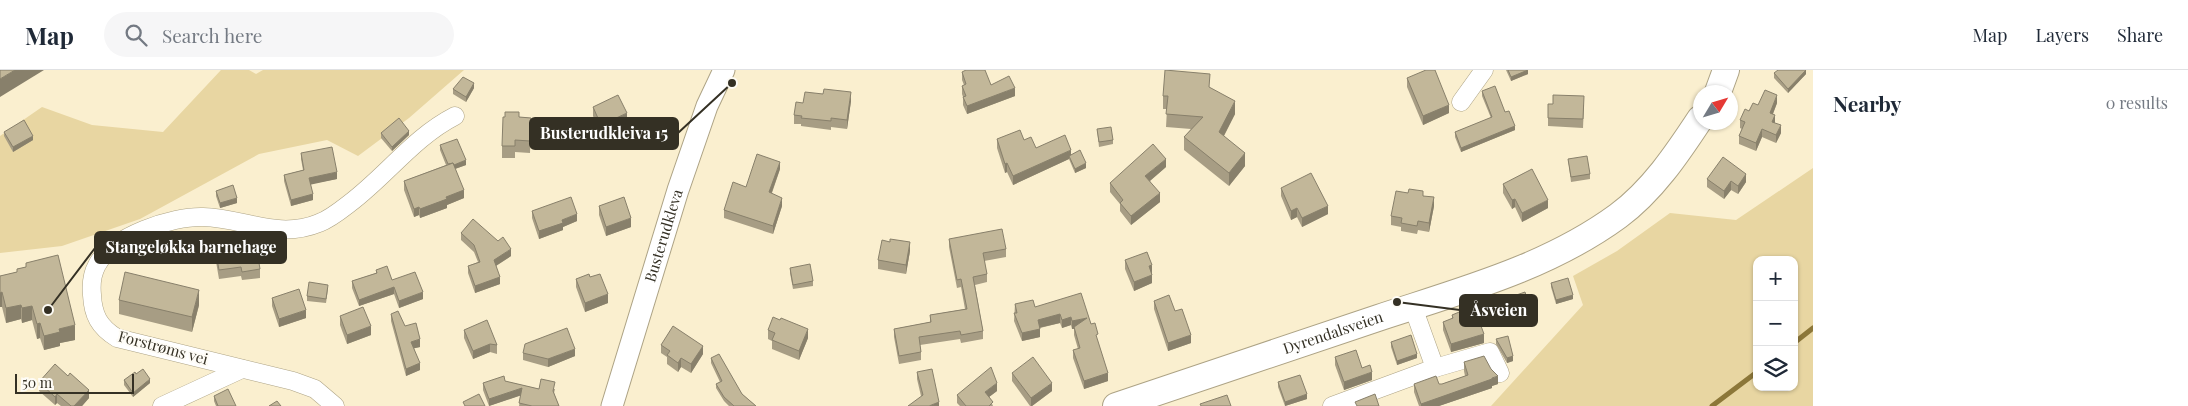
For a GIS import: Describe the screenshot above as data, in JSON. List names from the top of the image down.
{
  "streets": {
    "main road": ["Dyrendalsveien"],
    "street": ["Busterudkleva", "Forstrøms vei"]
  },
  "places": ["Busterudkleiva 15", "Åsveien", "Stangeløkka barnehage"],
  "scale_bar": "50 m",
  "north": "top right",
  "page": {
    "header": "Map",
    "search": "Search here",
    "nav": ["Map", "Layers", "Share"],
    "heading": ["Nearby", "0 results"],
    "map_buttons": ["+", "−"],
    "scale": "50 m"
  }
}
